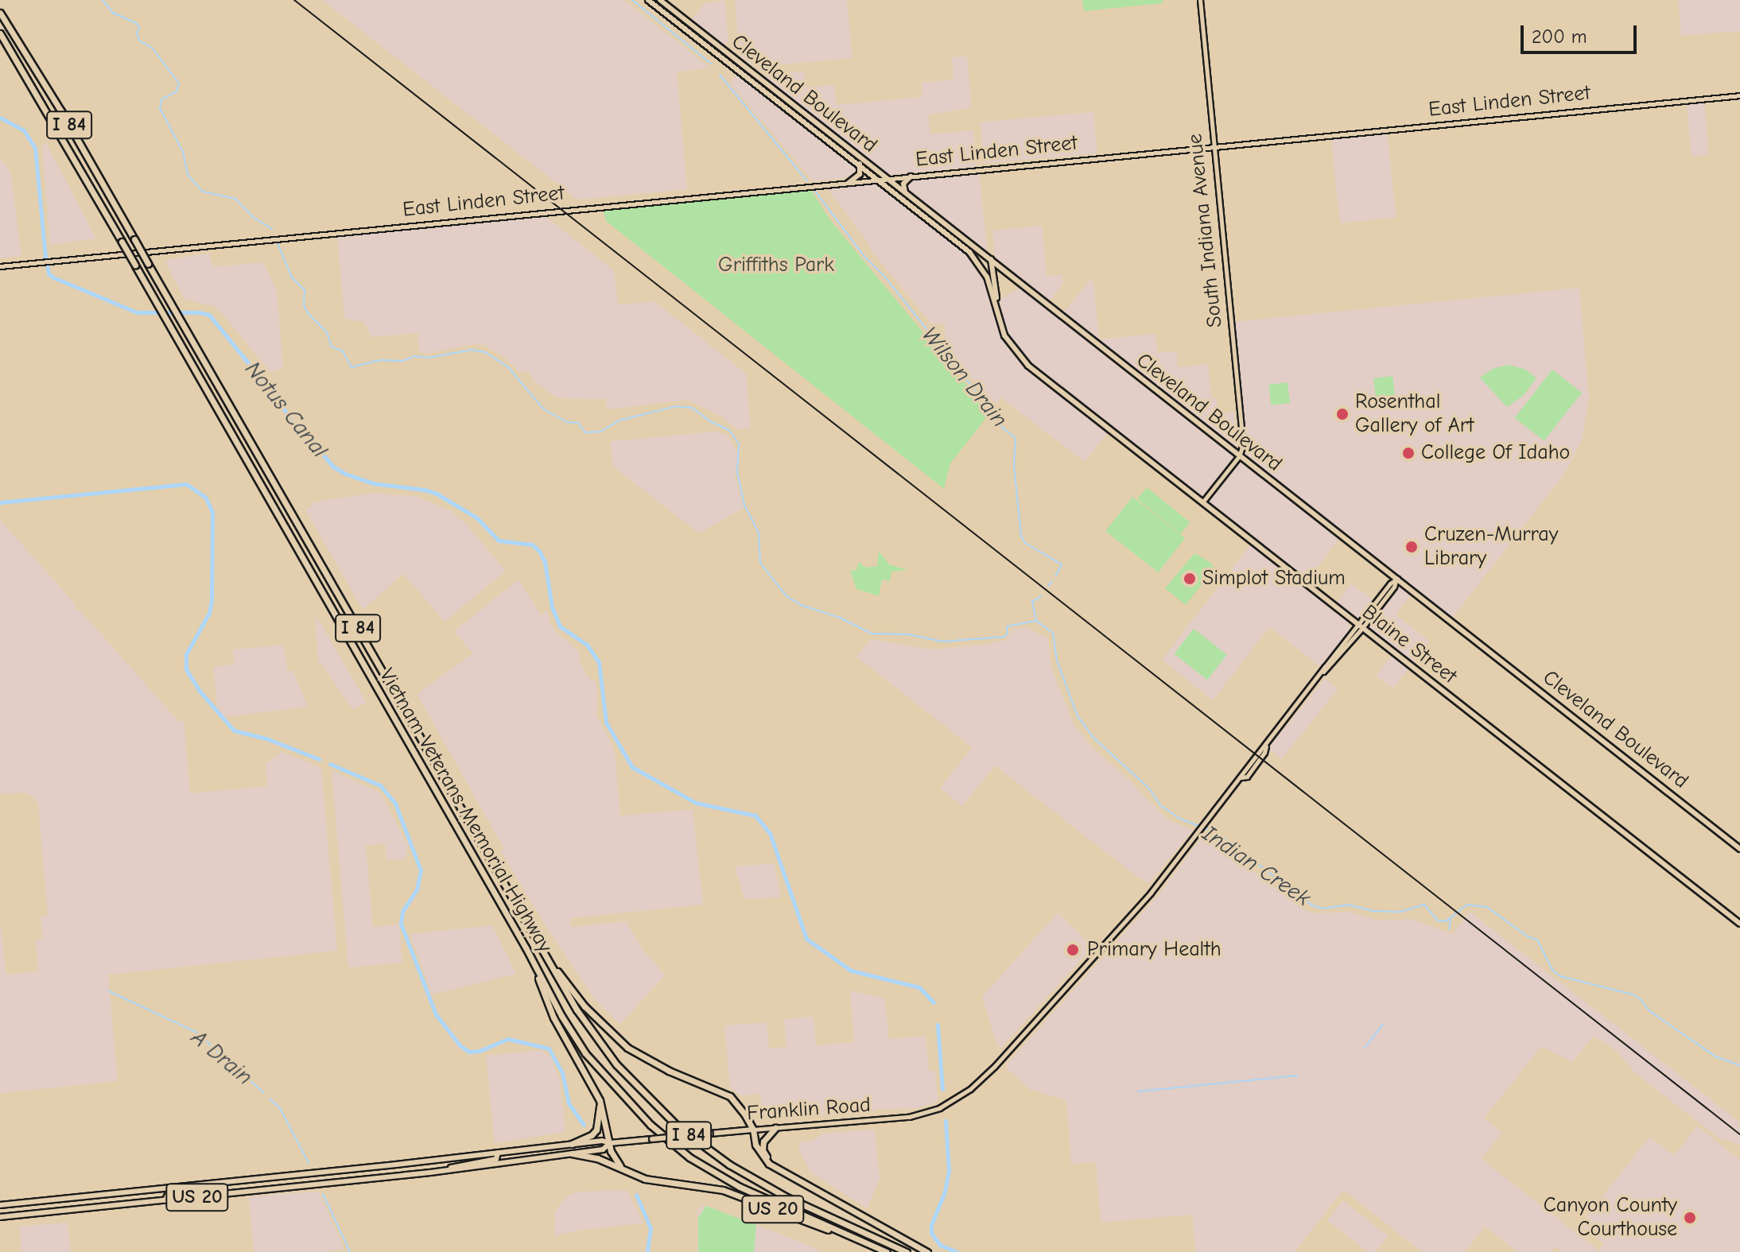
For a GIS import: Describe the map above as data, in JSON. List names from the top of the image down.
{
  "streets": {
    "highway": ["I 84", "Vietnam Veterans Memorial Highway", "US 20"],
    "main road": [
      "Cleveland Boulevard",
      "East Linden Street",
      "South Indiana Avenue",
      "Blaine Street",
      "Franklin Road"
    ]
  },
  "crossings": [
    ["Cleveland Boulevard", "East Linden Street"],
    ["Cleveland Boulevard", "South Indiana Avenue"],
    ["Cleveland Boulevard", "Blaine Street"],
    ["Cleveland Boulevard", "Franklin Road"],
    ["East Linden Street", "South Indiana Avenue"],
    ["Blaine Street", "Franklin Road"],
    ["Vietnam Veterans Memorial Highway", "US 20"],
    ["Franklin Road", "US 20"]
  ],
  "water": [
    "Wilson Drain",
    "Notus Canal",
    "Indian Creek",
    "A Drain"
  ],
  "parks": ["Griffiths Park"],
  "places": [
    "Rosenthal Gallery of Art",
    "College Of Idaho",
    "Cruzen-Murray Library",
    "Simplot Stadium",
    "Primary Health",
    "Canyon County Courthouse"
  ],
  "scale_bar": "200 m"
}
